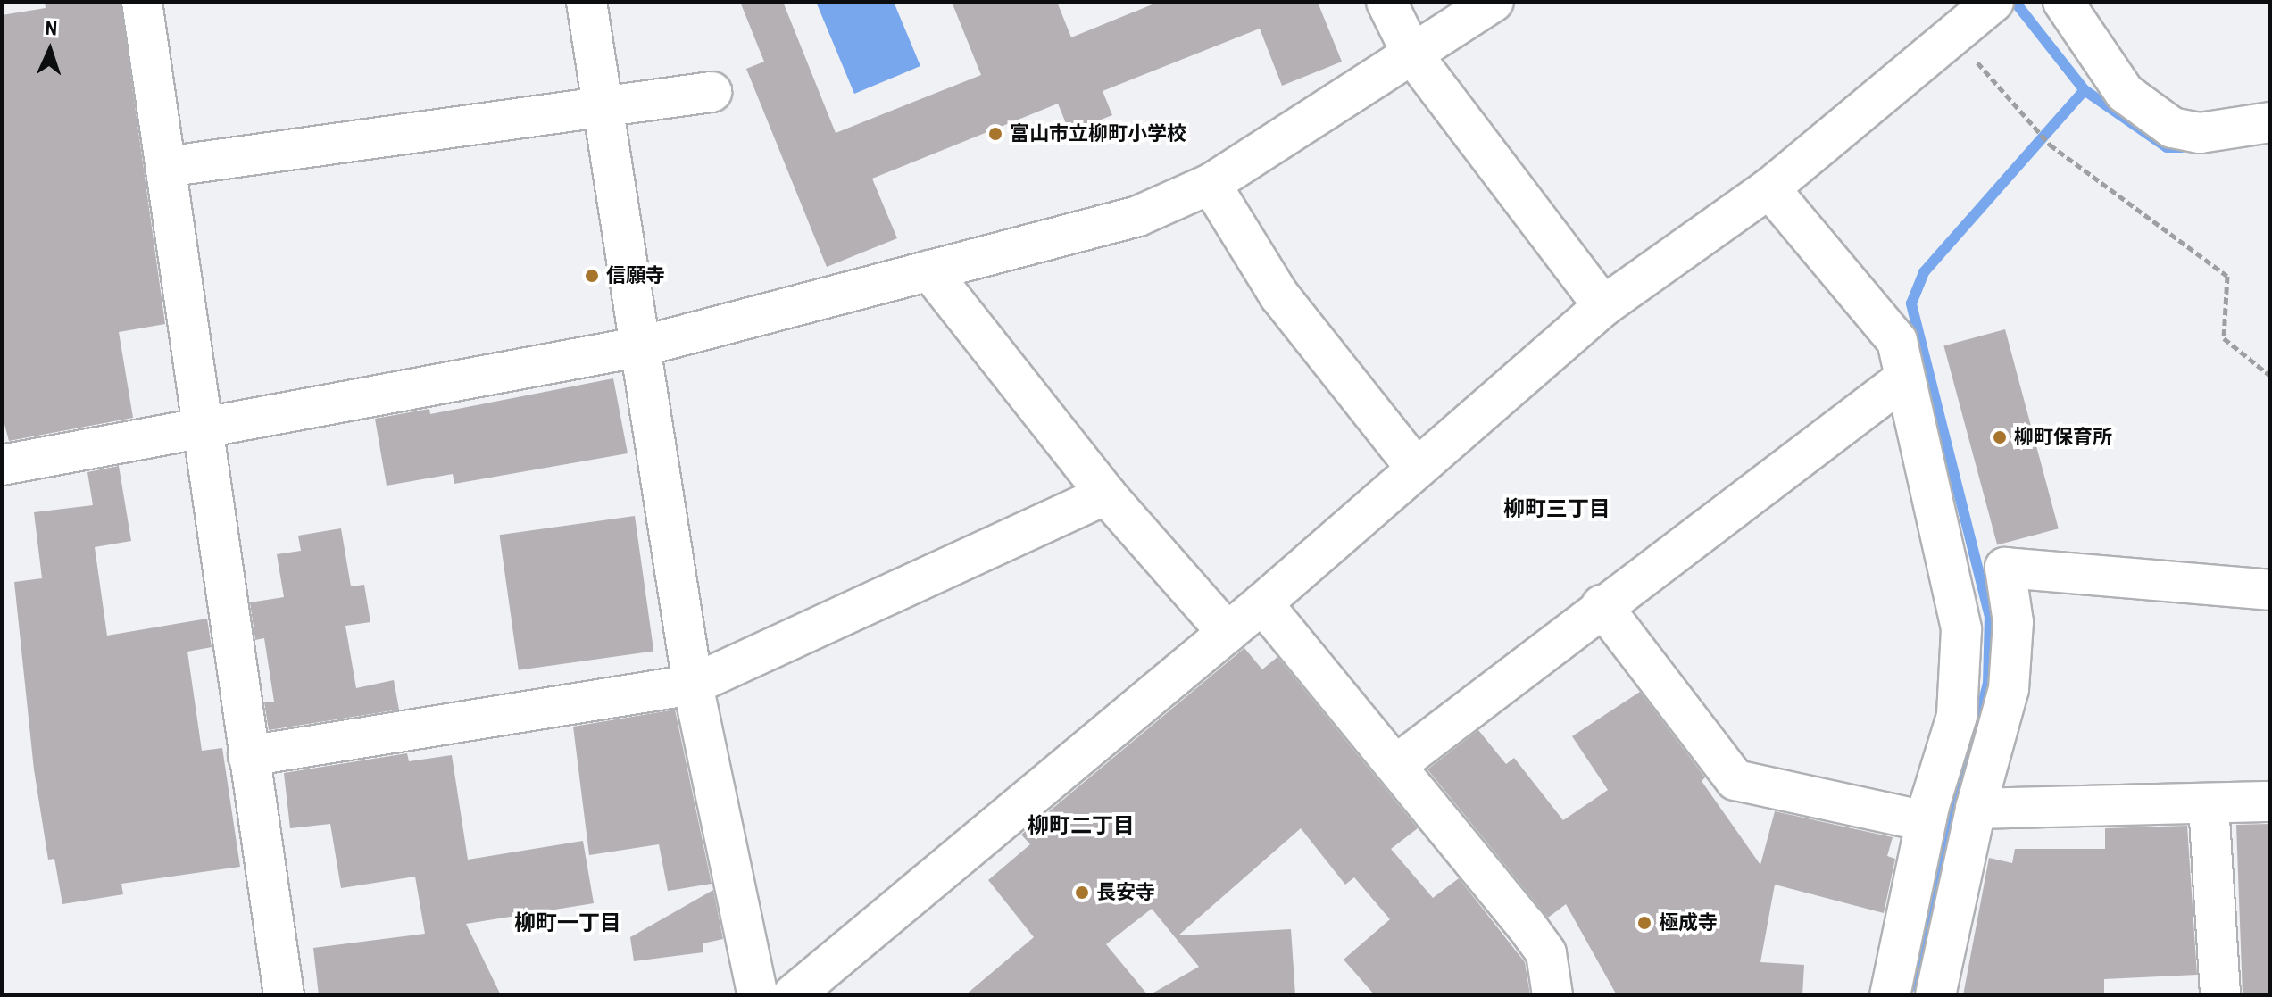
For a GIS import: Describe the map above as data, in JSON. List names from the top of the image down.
{
  "districts": ["柳町三丁目", "柳町二丁目", "柳町一丁目"],
  "places": [
    "富山市立柳町小学校",
    "信願寺",
    "柳町保育所",
    "長安寺",
    "極成寺"
  ],
  "north": "top"
}
